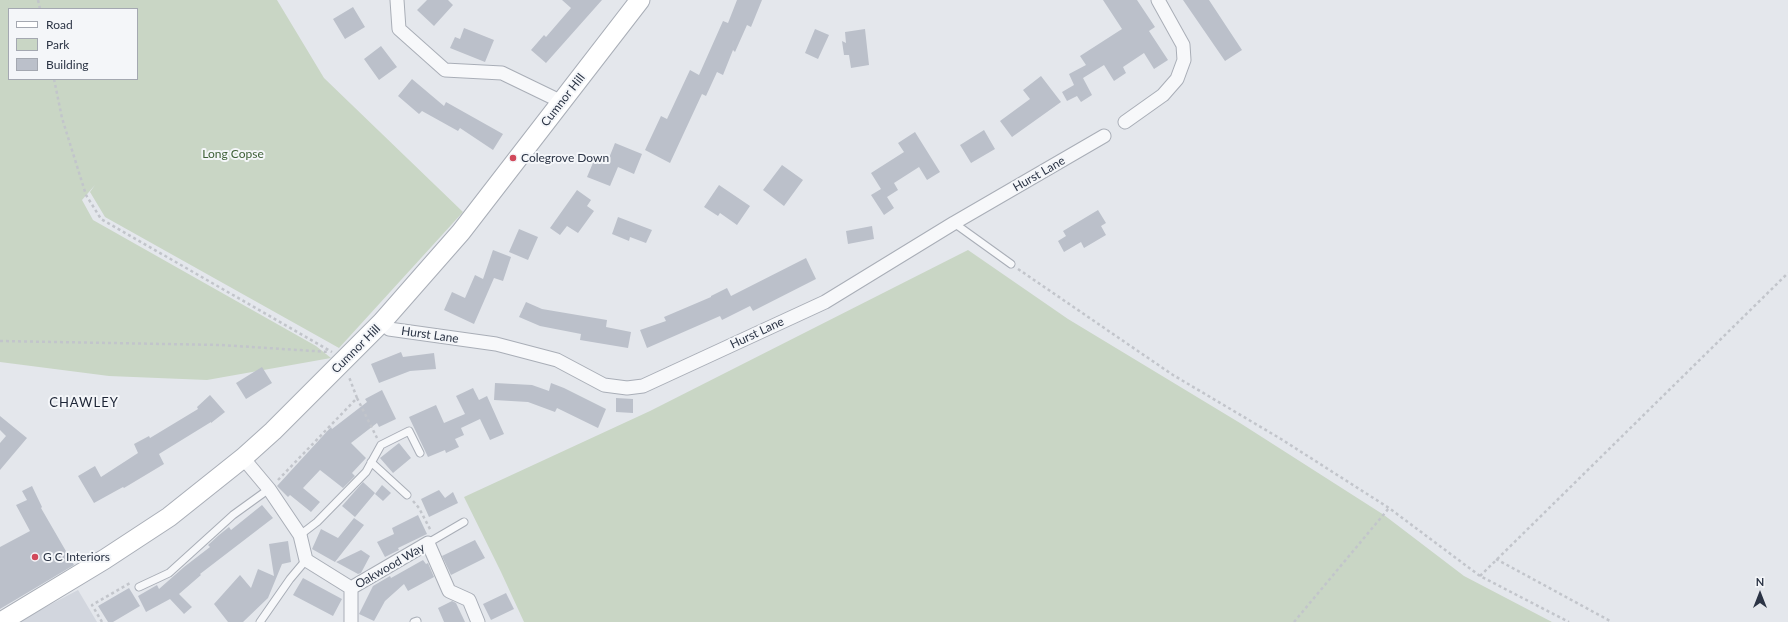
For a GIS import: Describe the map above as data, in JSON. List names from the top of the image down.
{
  "streets": {
    "street": ["Cumnor Hill", "Hurst Lane", "Oakwood Way"]
  },
  "crossings": [
    ["Cumnor Hill", "Hurst Lane"]
  ],
  "districts": ["CHAWLEY"],
  "parks": ["Long Copse"],
  "places": ["Colegrove Down", "G C Interiors"],
  "legend": ["Road", "Park", "Building"],
  "north": "top"
}
